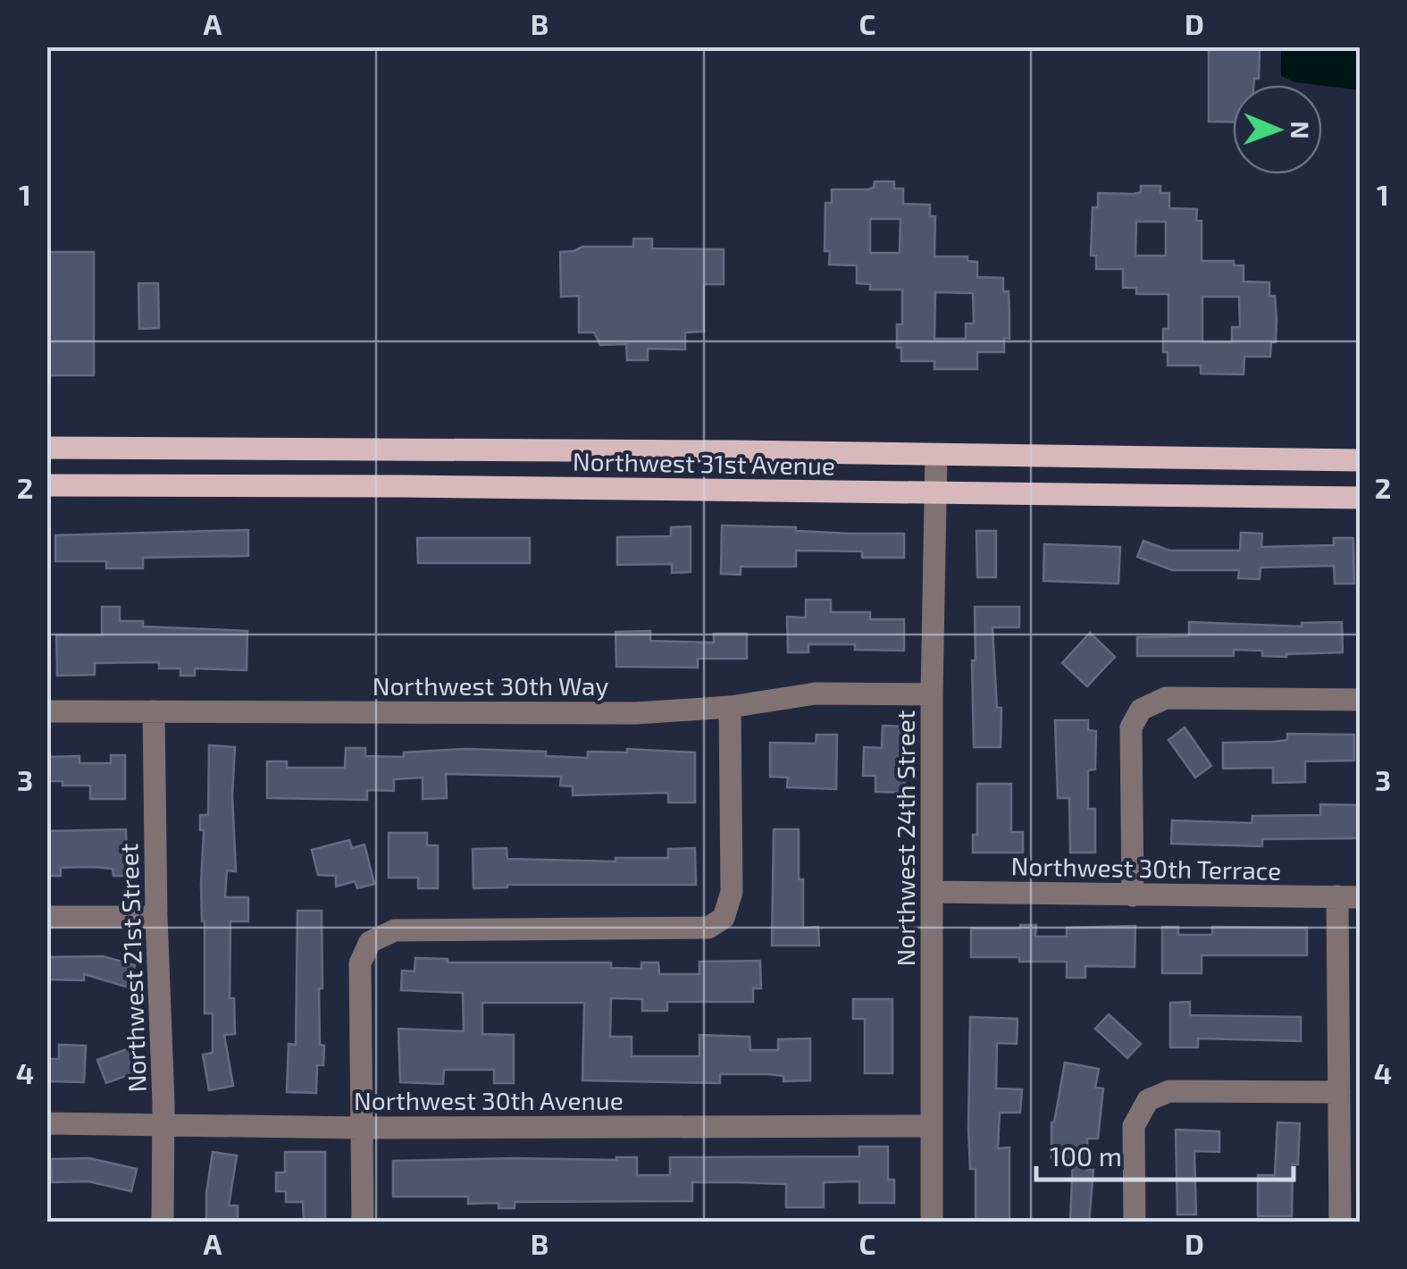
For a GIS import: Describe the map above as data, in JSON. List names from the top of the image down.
{
  "streets": {
    "main road": ["Northwest 31st Avenue"],
    "street": [
      "Northwest 30th Way",
      "Northwest 24th Street",
      "Northwest 30th Terrace",
      "Northwest 21st Street",
      "Northwest 30th Avenue"
    ]
  },
  "crossings": [
    ["Northwest 31st Avenue", "Northwest 24th Street"],
    ["Northwest 30th Way", "Northwest 24th Street"],
    ["Northwest 30th Way", "Northwest 21st Street"],
    ["Northwest 24th Street", "Northwest 30th Terrace"],
    ["Northwest 24th Street", "Northwest 30th Avenue"],
    ["Northwest 21st Street", "Northwest 30th Avenue"]
  ],
  "scale_bar": "100 m",
  "north": "right",
  "grid": {
    "columns": [
      "A",
      "B",
      "C",
      "D"
    ],
    "rows": [
      "1",
      "2",
      "3",
      "4"
    ]
  }
}
